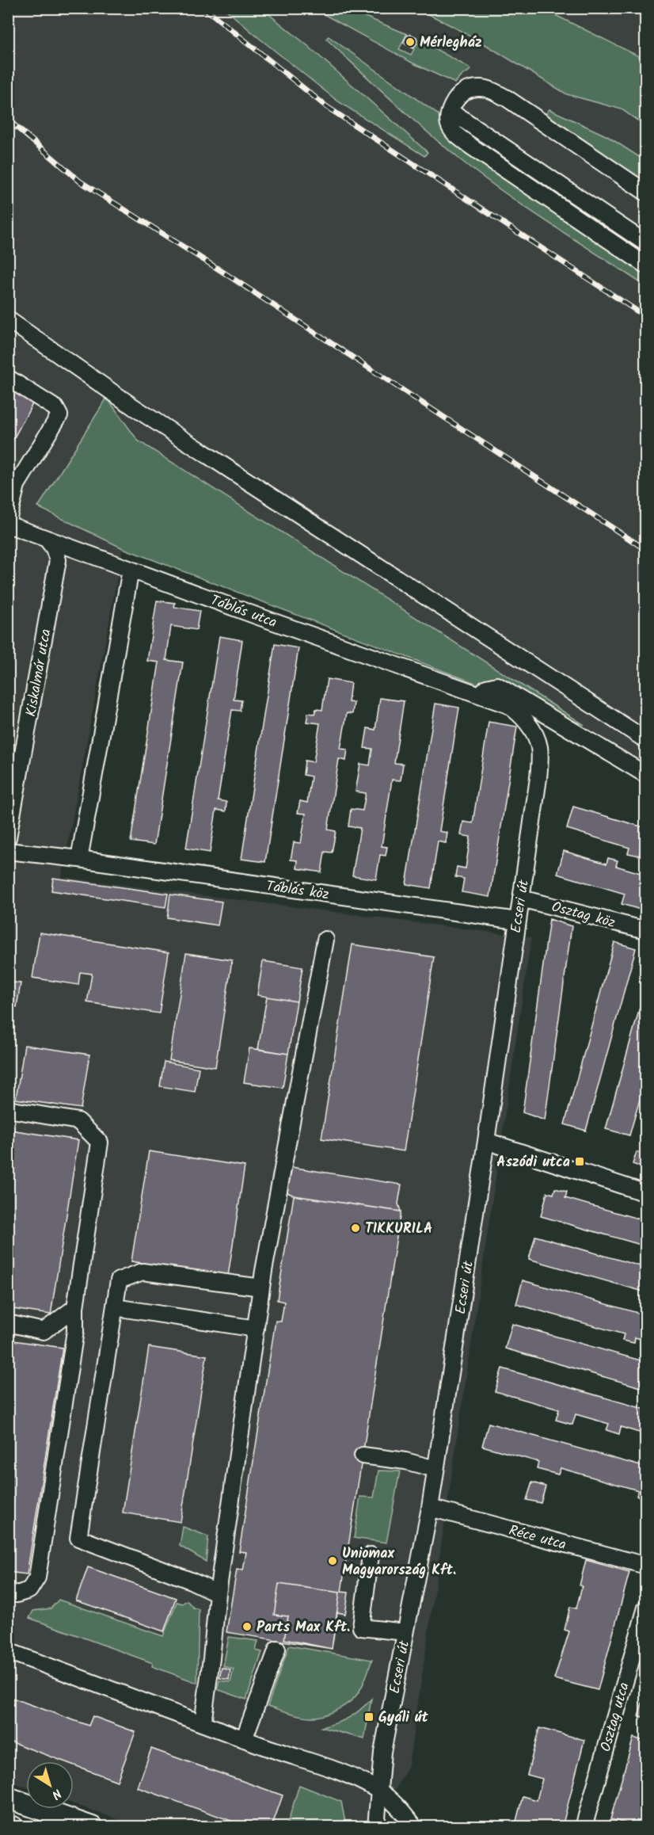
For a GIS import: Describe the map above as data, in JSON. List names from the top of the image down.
{
  "streets": {
    "street": [
      "Táblás utca",
      "Kiskalmár utca",
      "Táblás köz",
      "Ecseri út",
      "Osztag köz",
      "Réce utca",
      "Osztag utca"
    ]
  },
  "crossings": [
    ["Táblás utca", "Kiskalmár utca"],
    ["Táblás utca", "Ecseri út"],
    ["Táblás köz", "Ecseri út"],
    ["Ecseri út", "Osztag köz"],
    ["Ecseri út", "Réce utca"]
  ],
  "places": {
    "other": [
      "Mérlegház",
      "TIKKURILA",
      "Uniomax Magyarország Kft.",
      "Parts Max Kft."
    ],
    "transit": ["Aszódi utca", "Gyáli út"]
  },
  "north": "bottom right"
}
